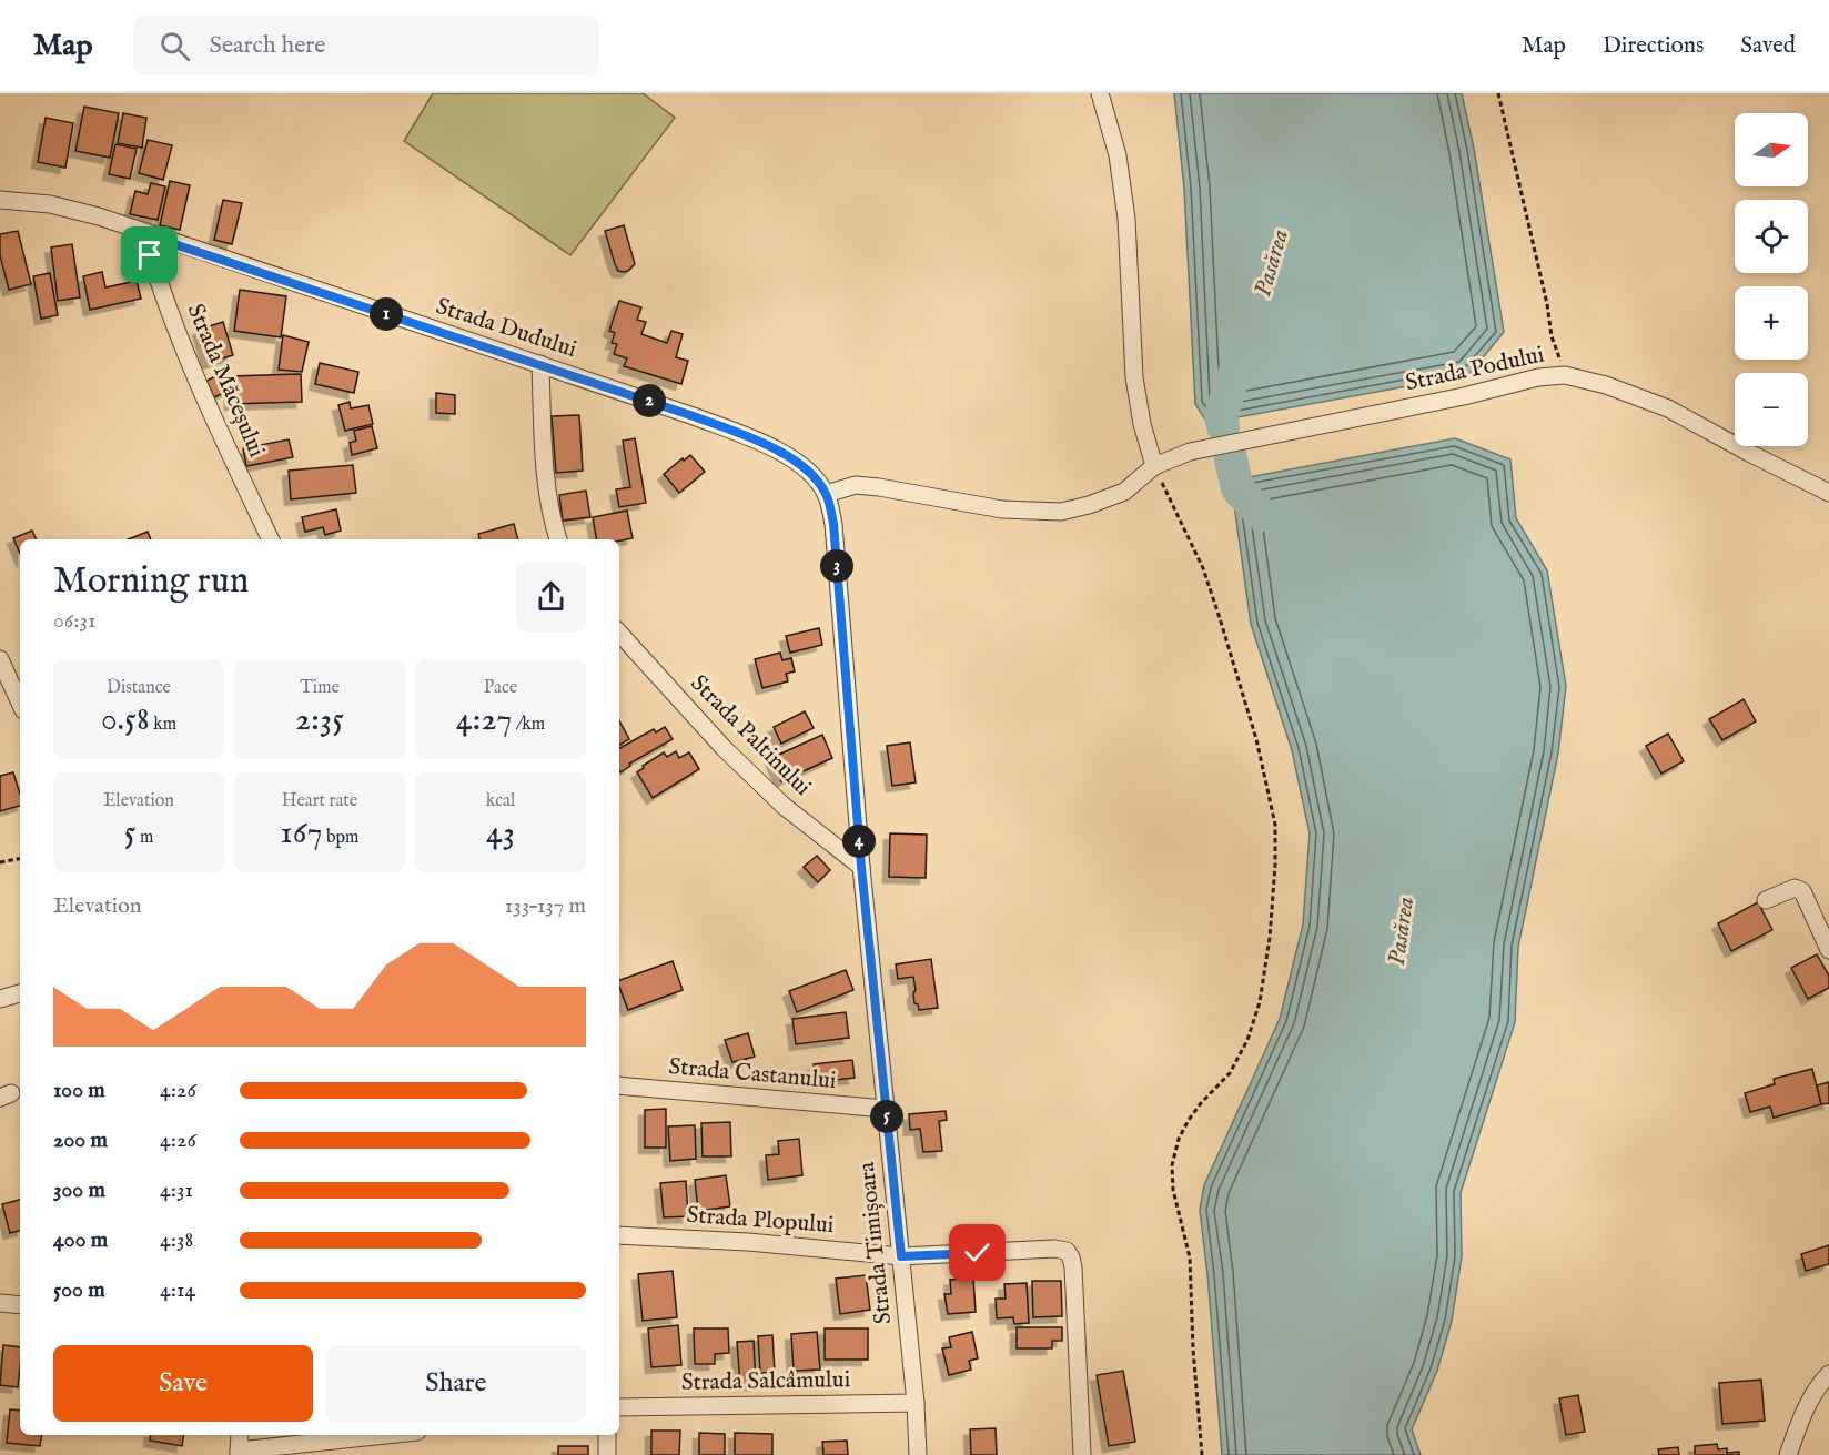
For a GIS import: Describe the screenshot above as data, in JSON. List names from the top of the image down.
{
  "streets": {
    "street": [
      "Strada Dudului",
      "Strada Podului",
      "Strada Măceșului",
      "Strada Paltinului",
      "Strada Castanului",
      "Strada Plopului",
      "Strada Timișoara",
      "Strada Salcâmului"
    ]
  },
  "crossings": [
    ["Strada Dudului", "Strada Măceșului"],
    ["Strada Dudului", "Strada Paltinului"],
    ["Strada Dudului", "Strada Timișoara"],
    ["Strada Paltinului", "Strada Timișoara"],
    ["Strada Castanului", "Strada Timișoara"],
    ["Strada Plopului", "Strada Timișoara"],
    ["Strada Timișoara", "Strada Salcâmului"]
  ],
  "water": ["Pasărea"],
  "north": "right",
  "page": {
    "header": "Map",
    "search": "Search here",
    "nav": ["Map", "Directions", "Saved"],
    "map_buttons": ["+", "−"],
    "pins": [
      "1",
      "2",
      "3",
      "4",
      "5"
    ],
    "heading": ["Morning run", "06:31"],
    "stats": [
      ["Distance", "0.58 km"],
      ["Time", "2:35"],
      ["Pace", "4:27 /km"],
      ["Elevation", "5 m"],
      ["Heart rate", "167 bpm"],
      ["kcal", "43"]
    ],
    "chart": ["Elevation", "133–137 m"],
    "list": [
      {
        "name": "100 m",
        "note": "4:26"
      },
      {
        "name": "200 m",
        "note": "4:26"
      },
      {
        "name": "300 m",
        "note": "4:31"
      },
      {
        "name": "400 m",
        "note": "4:38"
      },
      {
        "name": "500 m",
        "note": "4:14"
      }
    ],
    "buttons": ["Save", "Share"]
  }
}
